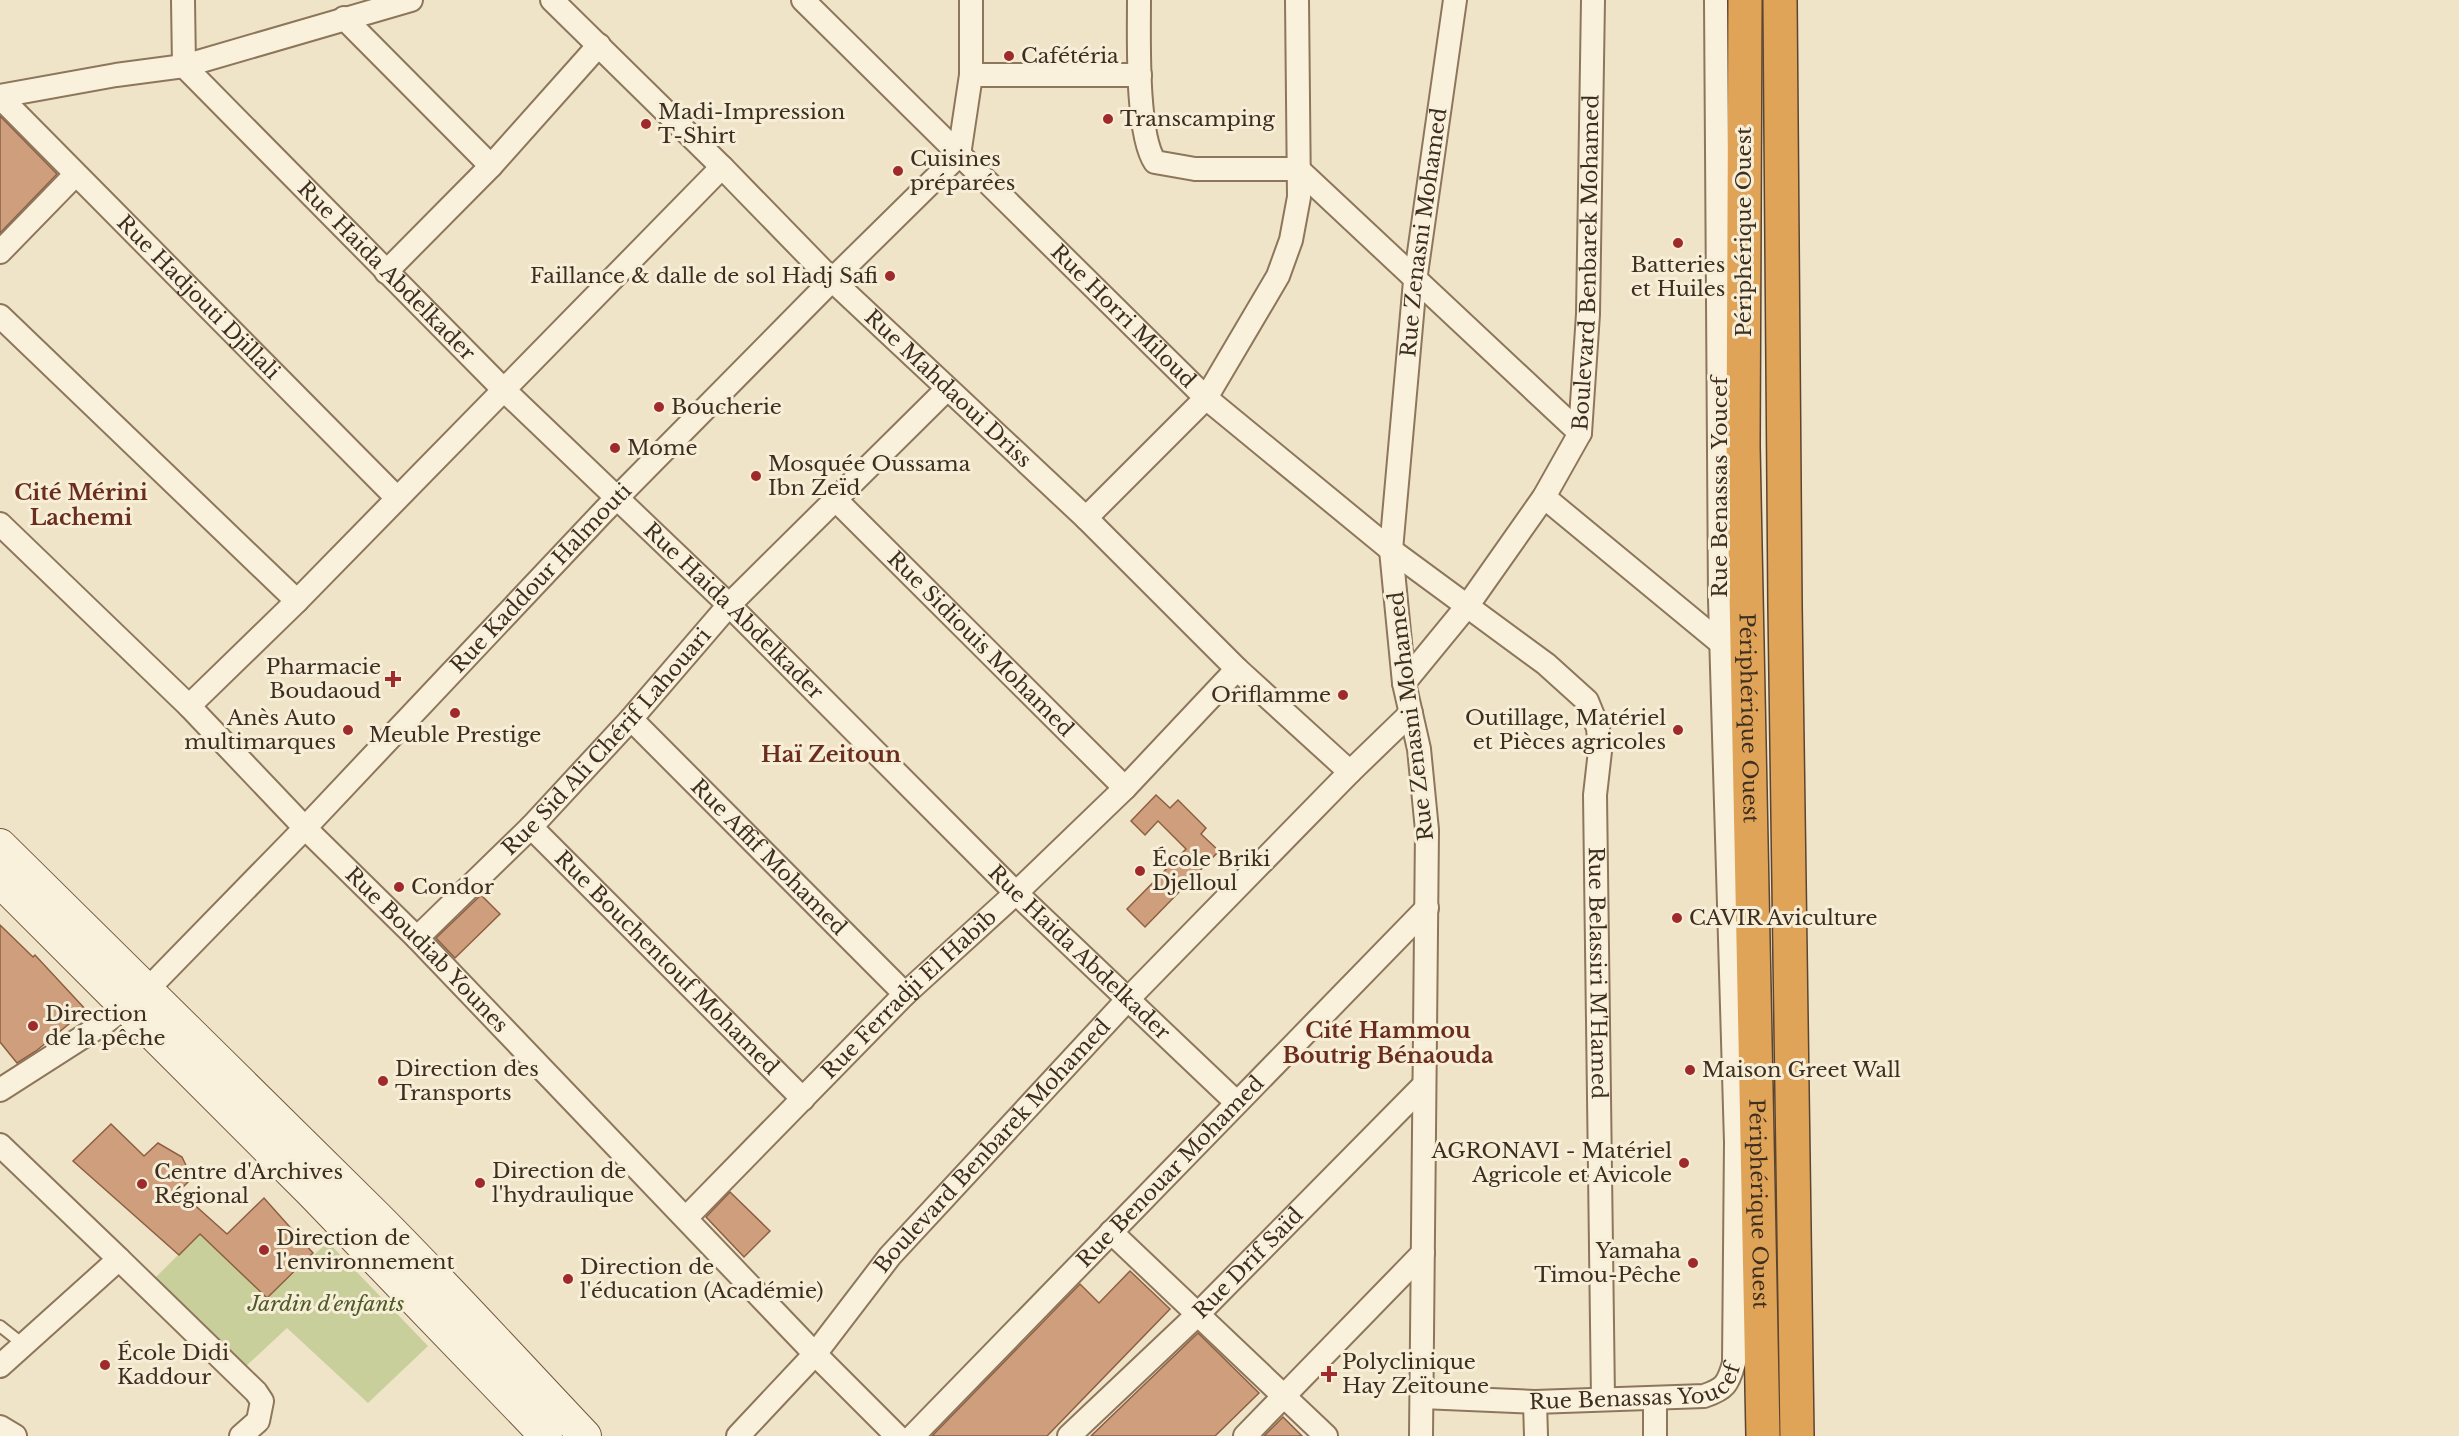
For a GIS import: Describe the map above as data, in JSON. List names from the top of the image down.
{
  "streets": {
    "highway": ["Périphérique Ouest"],
    "street": [
      "Rue Zenasni Mohamed",
      "Boulevard Benbarek Mohamed",
      "Rue Haida Abdelkader",
      "Rue Hadjouti Djillali",
      "Rue Horri Miloud",
      "Rue Mahdaoui Driss",
      "Rue Benassas Youcef",
      "Rue Kaddour Halmouti",
      "Rue Sidiouis Mohamed",
      "Rue Sid Ali Chérif Lahouari",
      "Rue Affif Mohamed",
      "Rue Boudiab Younes",
      "Rue Bouchentouf Mohamed",
      "Rue Belassiri M'Hamed",
      "Rue Ferradji El Habib",
      "Rue Benouar Mohamed",
      "Rue Drif Saïd"
    ]
  },
  "crossings": [
    ["Rue Zenasni Mohamed", "Boulevard Benbarek Mohamed"],
    ["Rue Zenasni Mohamed", "Rue Horri Miloud"],
    ["Rue Zenasni Mohamed", "Rue Benassas Youcef"],
    ["Rue Zenasni Mohamed", "Rue Benouar Mohamed"],
    ["Rue Zenasni Mohamed", "Rue Drif Saïd"],
    ["Boulevard Benbarek Mohamed", "Rue Haida Abdelkader"],
    ["Boulevard Benbarek Mohamed", "Rue Horri Miloud"],
    ["Boulevard Benbarek Mohamed", "Rue Mahdaoui Driss"],
    ["Boulevard Benbarek Mohamed", "Rue Boudiab Younes"],
    ["Boulevard Benbarek Mohamed", "Rue Belassiri M'Hamed"],
    ["Rue Haida Abdelkader", "Rue Kaddour Halmouti"],
    ["Rue Haida Abdelkader", "Rue Sid Ali Chérif Lahouari"],
    ["Rue Haida Abdelkader", "Rue Ferradji El Habib"],
    ["Rue Haida Abdelkader", "Rue Benouar Mohamed"],
    ["Rue Horri Miloud", "Rue Kaddour Halmouti"],
    ["Rue Horri Miloud", "Rue Belassiri M'Hamed"],
    ["Rue Mahdaoui Driss", "Rue Kaddour Halmouti"],
    ["Rue Mahdaoui Driss", "Rue Sid Ali Chérif Lahouari"],
    ["Rue Mahdaoui Driss", "Rue Ferradji El Habib"],
    ["Rue Benassas Youcef", "Rue Belassiri M'Hamed"],
    ["Rue Kaddour Halmouti", "Rue Boudiab Younes"],
    ["Rue Sidiouis Mohamed", "Rue Sid Ali Chérif Lahouari"],
    ["Rue Sidiouis Mohamed", "Rue Ferradji El Habib"],
    ["Rue Sid Ali Chérif Lahouari", "Rue Affif Mohamed"],
    ["Rue Sid Ali Chérif Lahouari", "Rue Boudiab Younes"],
    ["Rue Sid Ali Chérif Lahouari", "Rue Bouchentouf Mohamed"],
    ["Rue Affif Mohamed", "Rue Ferradji El Habib"],
    ["Rue Boudiab Younes", "Rue Ferradji El Habib"],
    ["Rue Bouchentouf Mohamed", "Rue Ferradji El Habib"]
  ],
  "districts": ["Cité Mérini Lachemi", "Haï Zeitoun", "Cité Hammou Boutrig Bénaouda"],
  "parks": ["Jardin d'enfants"],
  "places": {
    "other": [
      "Cafétéria",
      "Transcamping",
      "Madi-Impression T-Shirt",
      "Cuisines préparées",
      "Batteries et Huiles",
      "Faillance & dalle de sol Hadj Safi",
      "Boucherie",
      "Mome",
      "Mosquée Oussama Ibn Zeïd",
      "Oriflamme",
      "Meuble Prestige",
      "Anès Auto multimarques",
      "Outillage, Matériel et Pièces agricoles",
      "École Briki Djelloul",
      "Condor",
      "CAVIR Aviculture",
      "Direction de la pêche",
      "Maison Greet Wall",
      "Direction des Transports",
      "AGRONAVI - Matériel Agricole et Avicole",
      "Direction de l'hydraulique",
      "Centre d'Archives Régional",
      "Direction de l'environnement",
      "Yamaha Timou-Pêche",
      "Direction de l'éducation (Académie)",
      "École Didi Kaddour"
    ],
    "health": ["Pharmacie Boudaoud", "Polyclinique Hay Zeïtoune"]
  }
}
